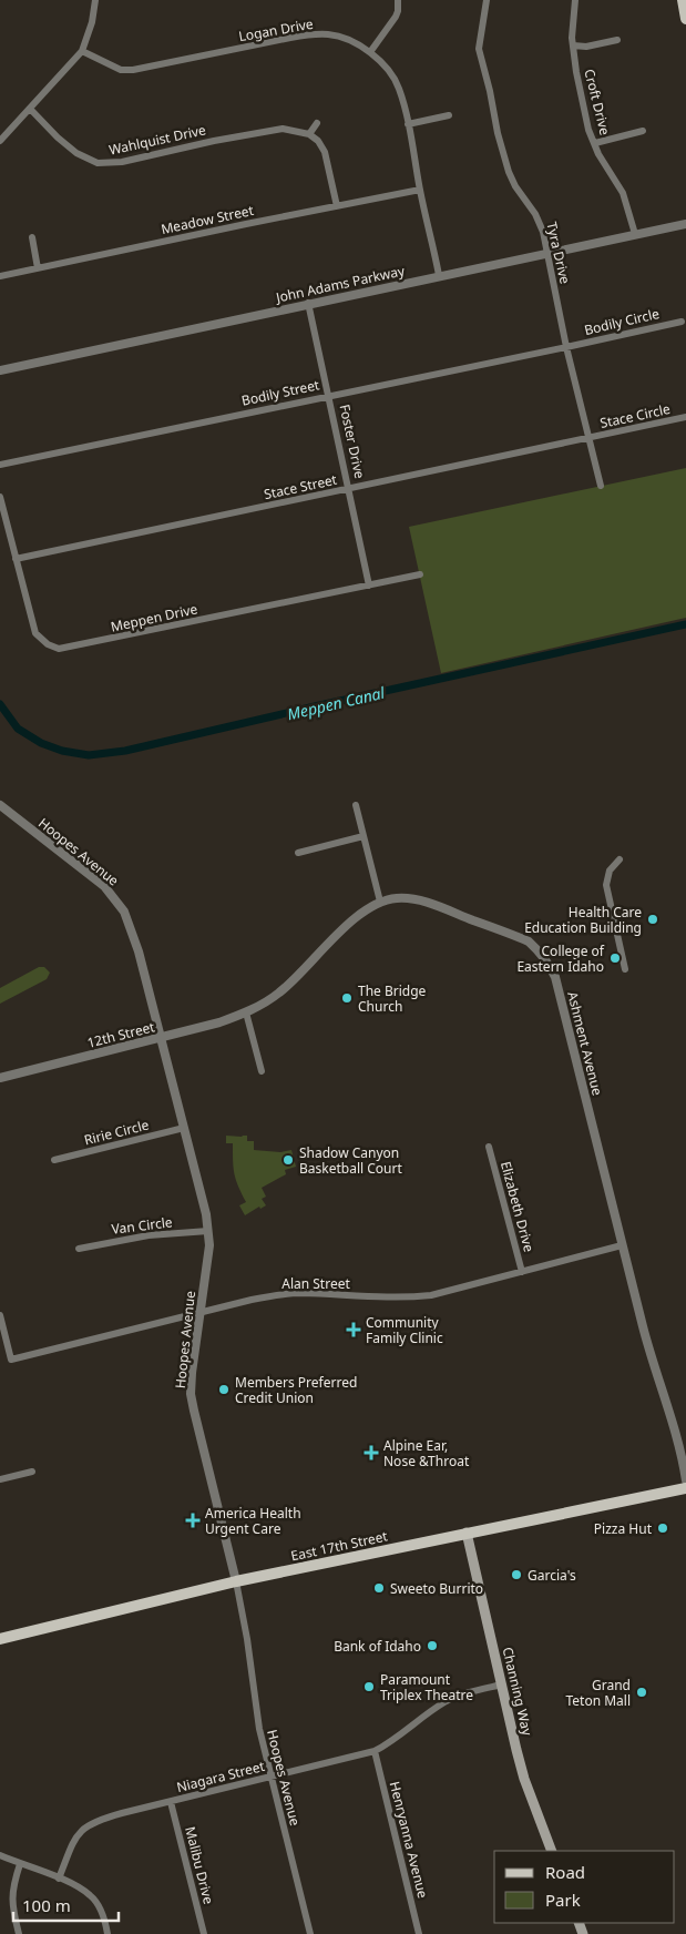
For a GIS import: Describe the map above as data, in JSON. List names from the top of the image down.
{
  "streets": {
    "main road": ["East 17th Street", "Channing Way"],
    "street": [
      "Logan Drive",
      "Croft Drive",
      "Wahlquist Drive",
      "Meadow Street",
      "Tyra Drive",
      "John Adams Parkway",
      "Bodily Circle",
      "Bodily Street",
      "Stace Circle",
      "Foster Drive",
      "Stace Street",
      "Meppen Drive",
      "Hoopes Avenue",
      "12th Street",
      "Ashment Avenue",
      "Ririe Circle",
      "Elizabeth Drive",
      "Van Circle",
      "Alan Street",
      "Niagara Street",
      "Henryanna Avenue",
      "Malibu Drive"
    ]
  },
  "crossings": [
    ["Logan Drive", "Meadow Street"],
    ["Logan Drive", "John Adams Parkway"],
    ["Croft Drive", "John Adams Parkway"],
    ["Tyra Drive", "John Adams Parkway"],
    ["Tyra Drive", "Bodily Circle"],
    ["Tyra Drive", "Bodily Street"],
    ["Tyra Drive", "Stace Circle"],
    ["Tyra Drive", "Stace Street"],
    ["John Adams Parkway", "Foster Drive"],
    ["Bodily Circle", "Bodily Street"],
    ["Bodily Street", "Foster Drive"],
    ["Stace Circle", "Stace Street"],
    ["Foster Drive", "Stace Street"],
    ["Foster Drive", "Meppen Drive"],
    ["Stace Street", "Meppen Drive"],
    ["Hoopes Avenue", "12th Street"],
    ["Hoopes Avenue", "Ririe Circle"],
    ["Hoopes Avenue", "Van Circle"],
    ["Hoopes Avenue", "Alan Street"],
    ["Hoopes Avenue", "East 17th Street"],
    ["Hoopes Avenue", "Niagara Street"],
    ["12th Street", "Ashment Avenue"],
    ["Ashment Avenue", "Alan Street"],
    ["Elizabeth Drive", "Alan Street"],
    ["East 17th Street", "Channing Way"],
    ["Channing Way", "Niagara Street"],
    ["Niagara Street", "Henryanna Avenue"],
    ["Niagara Street", "Malibu Drive"]
  ],
  "water": ["Meppen Canal"],
  "places": {
    "other": [
      "Health Care Education Building",
      "College of Eastern Idaho",
      "The Bridge Church",
      "Shadow Canyon Basketball Court",
      "Members Preferred Credit Union",
      "Pizza Hut",
      "Garcia's",
      "Sweeto Burrito",
      "Bank of Idaho",
      "Paramount Triplex Theatre",
      "Grand Teton Mall"
    ],
    "health": ["Community Family Clinic", "Alpine Ear, Nose &Throat", "America Health Urgent Care"]
  },
  "legend": ["Road", "Park"],
  "scale_bar": "100 m"
}
